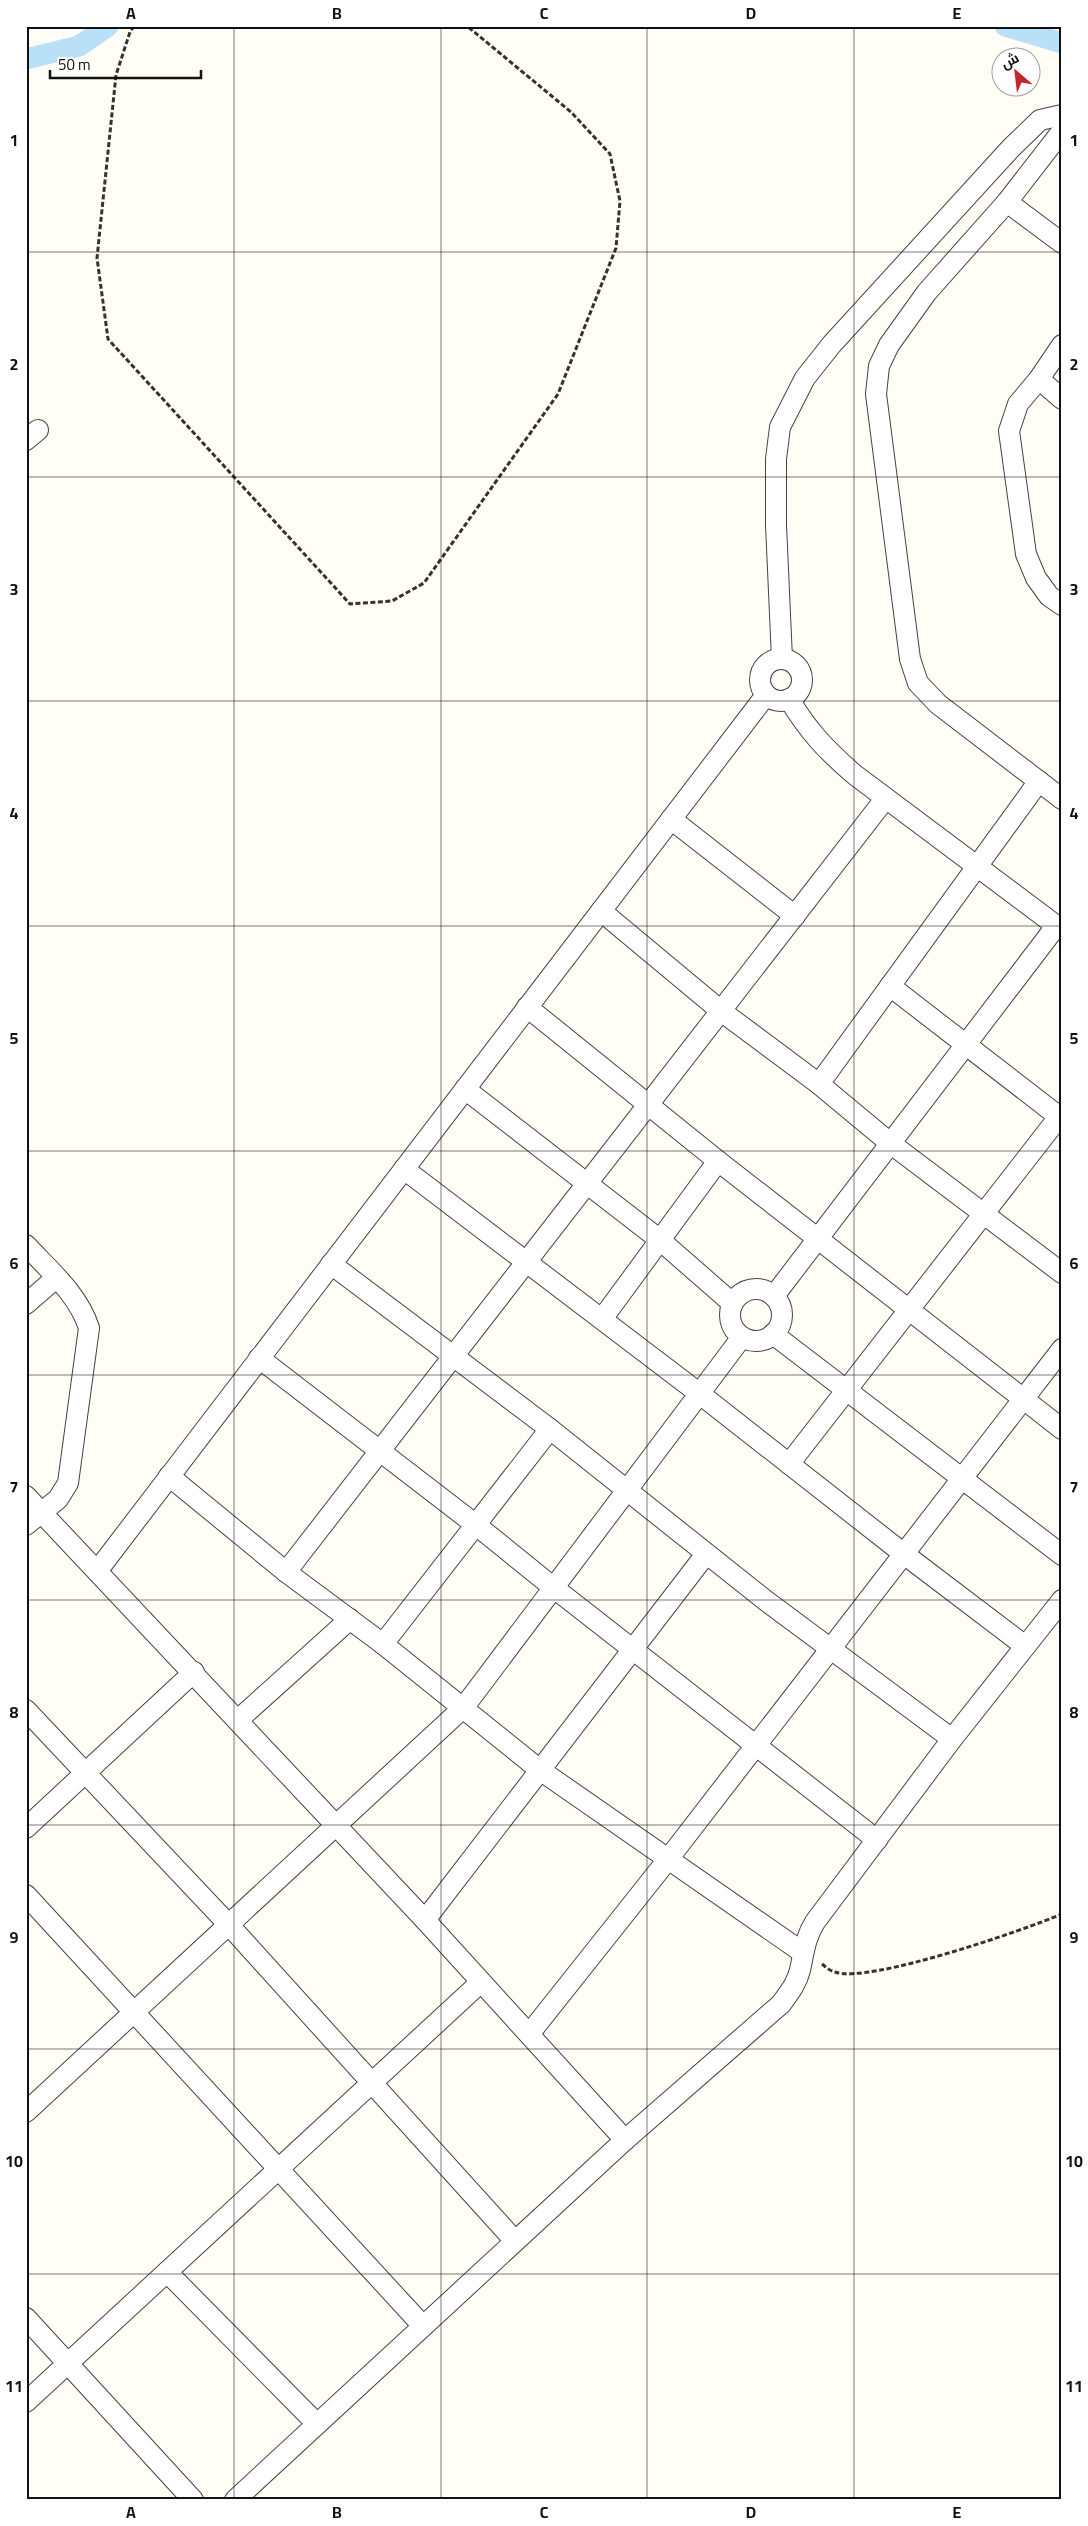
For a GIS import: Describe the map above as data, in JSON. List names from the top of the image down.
{
  "scale_bar": "50 m",
  "north": "top left",
  "grid": {
    "columns": [
      "A",
      "B",
      "C",
      "D",
      "E"
    ],
    "rows": [
      "1",
      "2",
      "3",
      "4",
      "5",
      "6",
      "7",
      "8",
      "9",
      "10",
      "11"
    ]
  }
}
